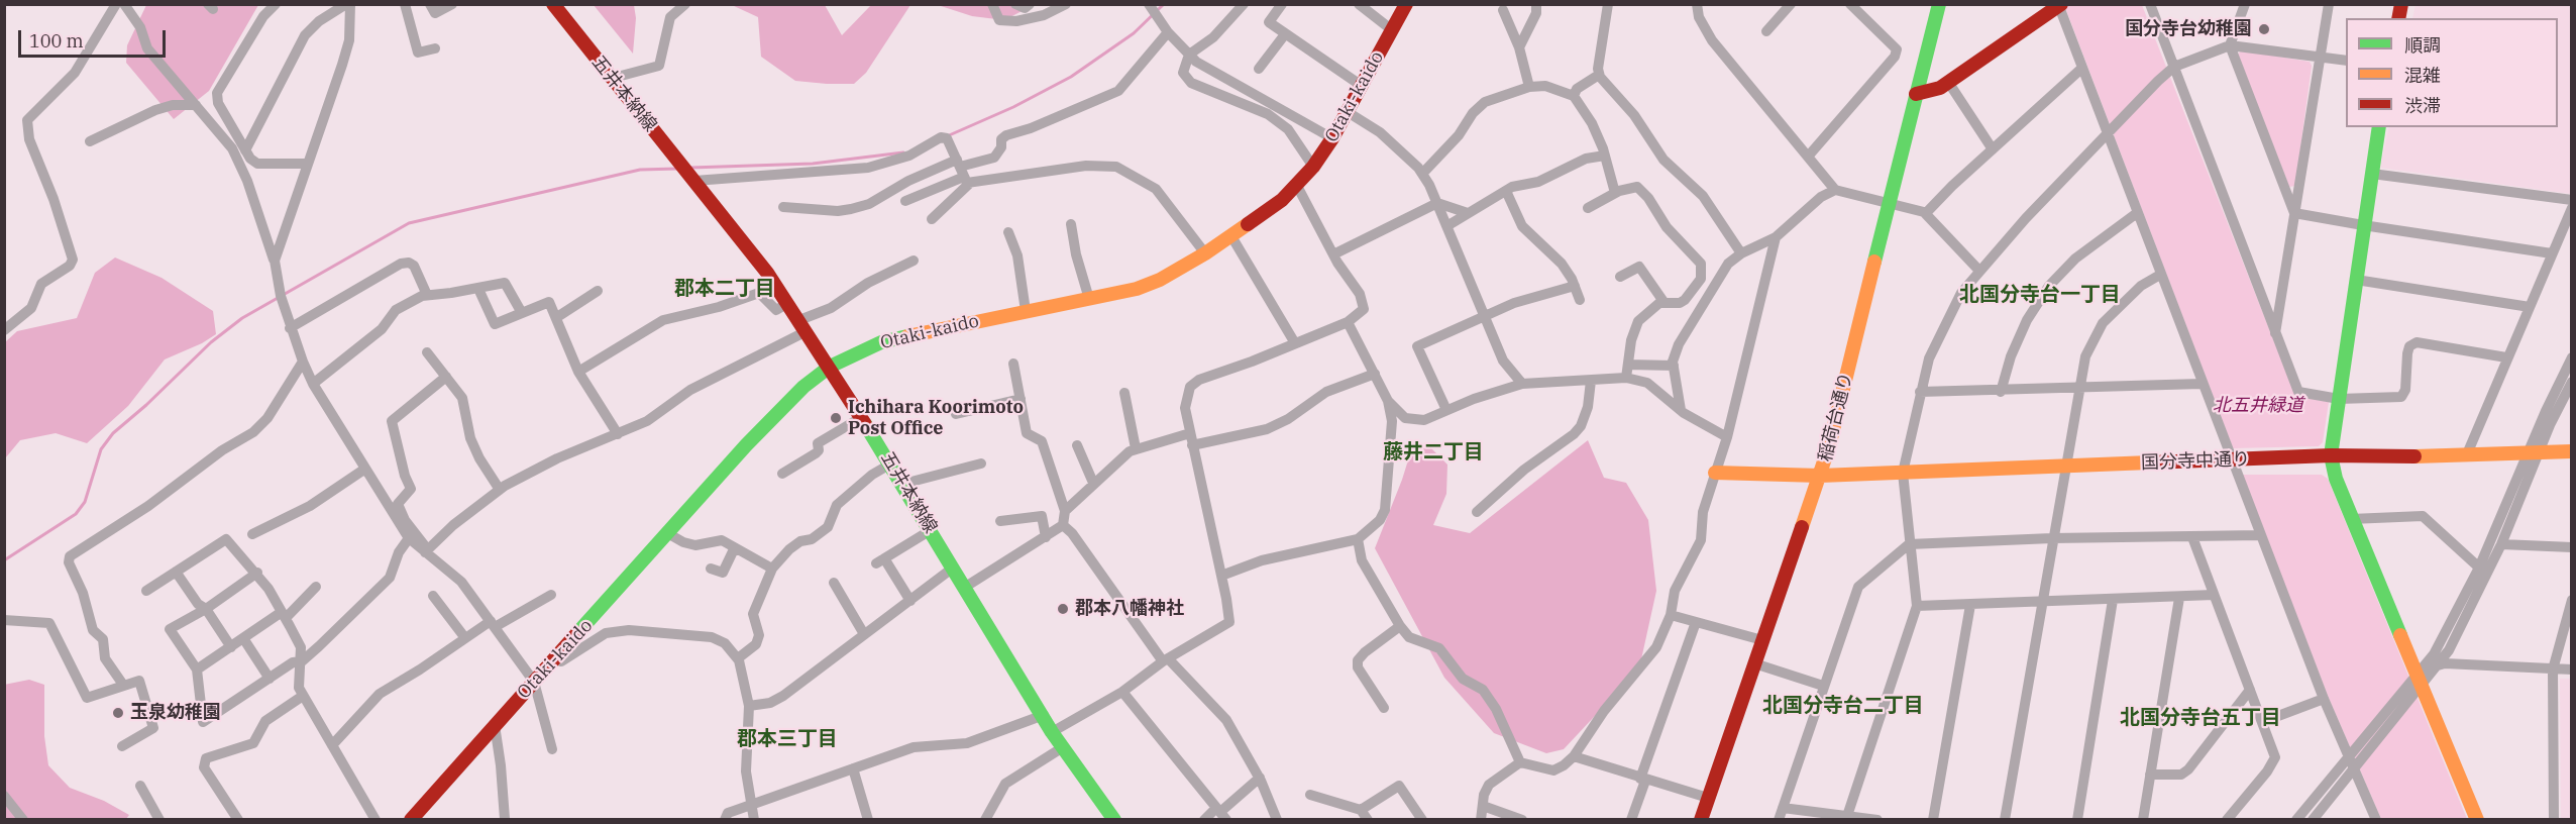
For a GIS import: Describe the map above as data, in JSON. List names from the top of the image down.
{
  "streets": {
    "main road": [
      "五井本納線",
      "Otaki-kaido",
      "稲荷台通り",
      "国分寺中通り"
    ]
  },
  "crossings": [
    ["五井本納線", "Otaki-kaido"],
    ["稲荷台通り", "国分寺中通り"]
  ],
  "districts": [
    "郡本二丁目",
    "北国分寺台一丁目",
    "藤井二丁目",
    "北国分寺台二丁目",
    "北国分寺台五丁目",
    "郡本三丁目"
  ],
  "parks": ["北五井緑道"],
  "places": [
    "国分寺台幼稚園",
    "Ichihara Koorimoto Post Office",
    "郡本八幡神社",
    "玉泉幼稚園"
  ],
  "legend": ["順調", "混雑", "渋滞"],
  "scale_bar": "100 m"
}
